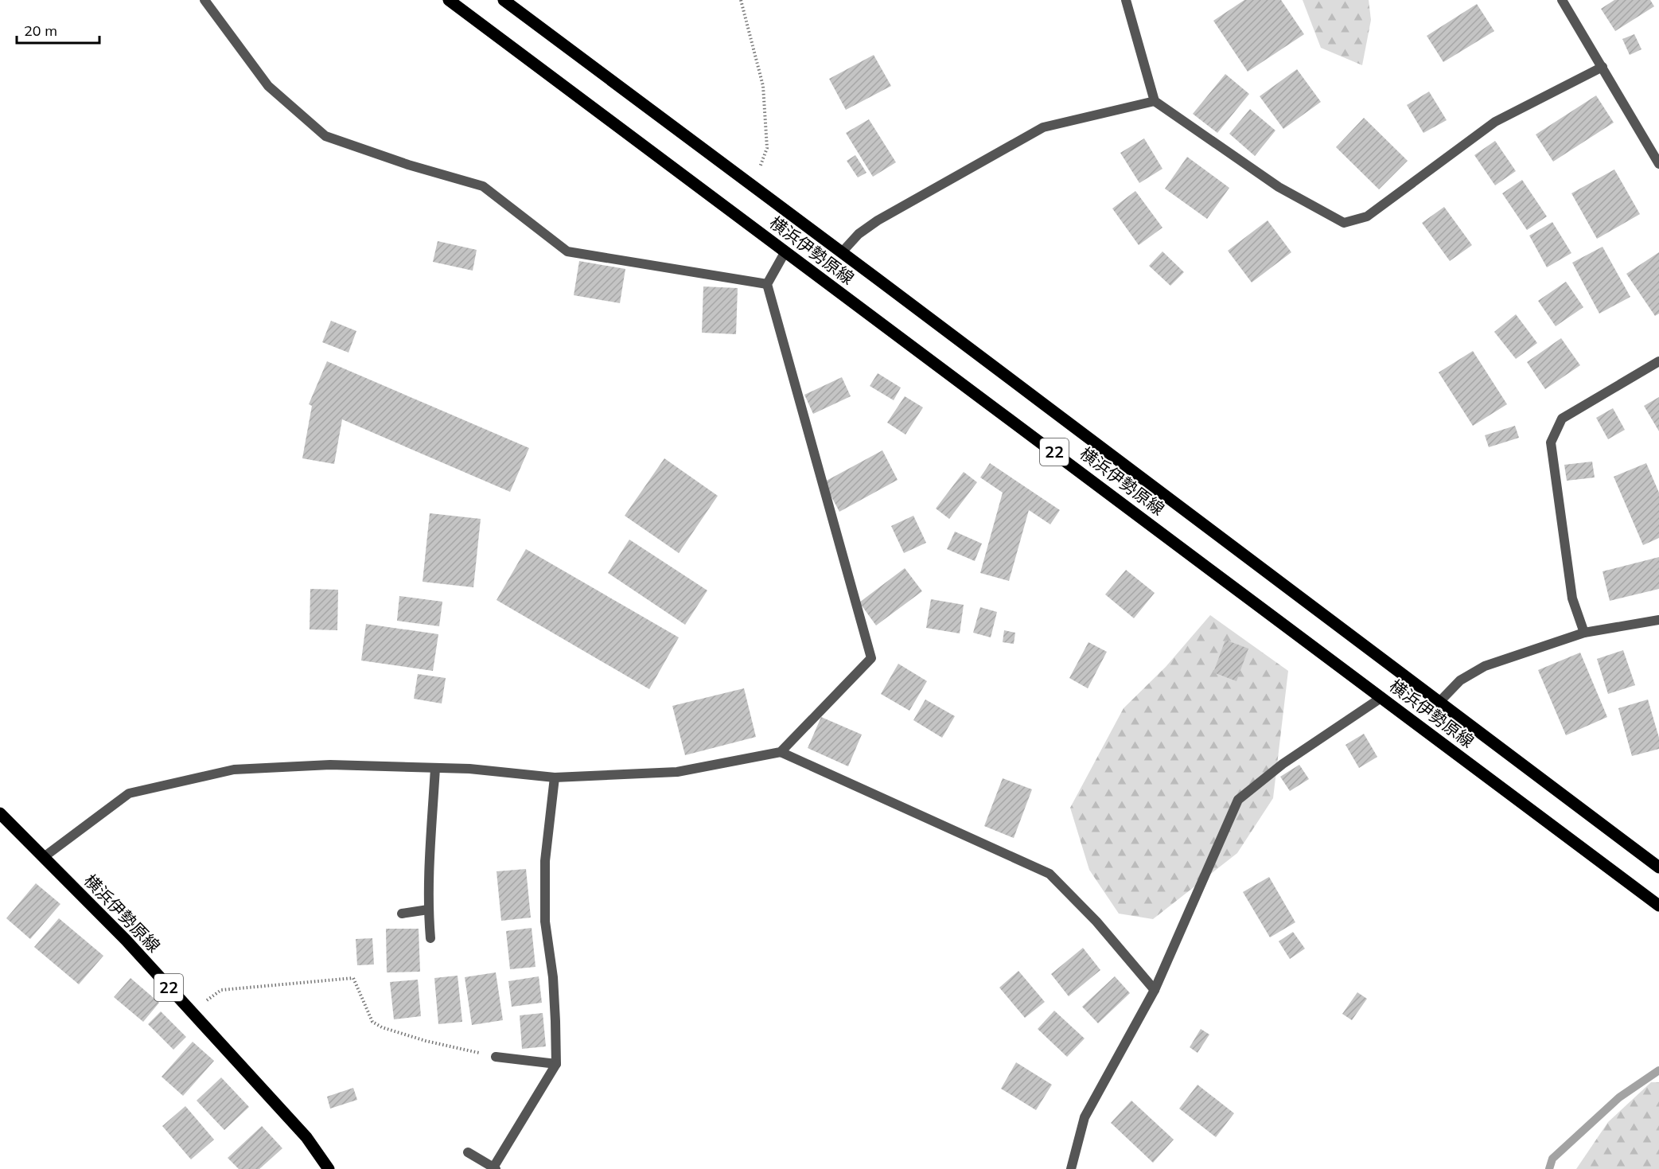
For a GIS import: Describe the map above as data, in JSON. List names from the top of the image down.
{
  "streets": {
    "main road": ["横浜伊勢原線", "22"]
  },
  "scale_bar": "20 m"
}
